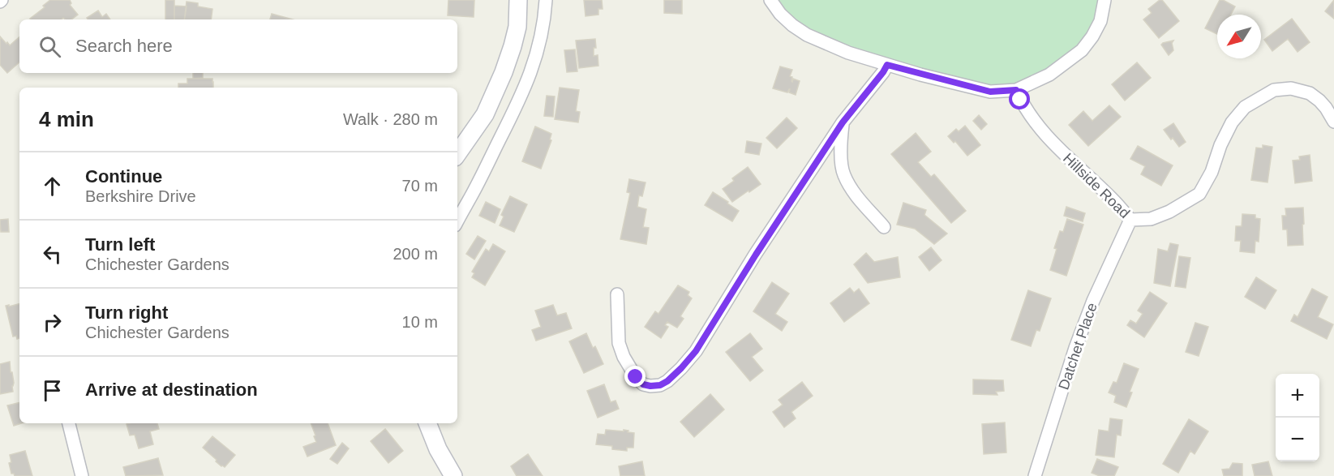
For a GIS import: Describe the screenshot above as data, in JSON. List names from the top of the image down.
{
  "streets": {
    "street": ["Hillside Road", "Datchet Place"]
  },
  "crossings": [
    ["Hillside Road", "Datchet Place"]
  ],
  "north": "bottom left",
  "page": {
    "search": "Search here",
    "heading": ["4 min", "Walk · 280 m"],
    "list": [
      ["Continue", "Berkshire Drive", "70 m"],
      ["Turn left", "Chichester Gardens", "200 m"],
      ["Turn right", "Chichester Gardens", "10 m"],
      "Arrive at destination"
    ],
    "map_buttons": ["+", "−"]
  }
}
